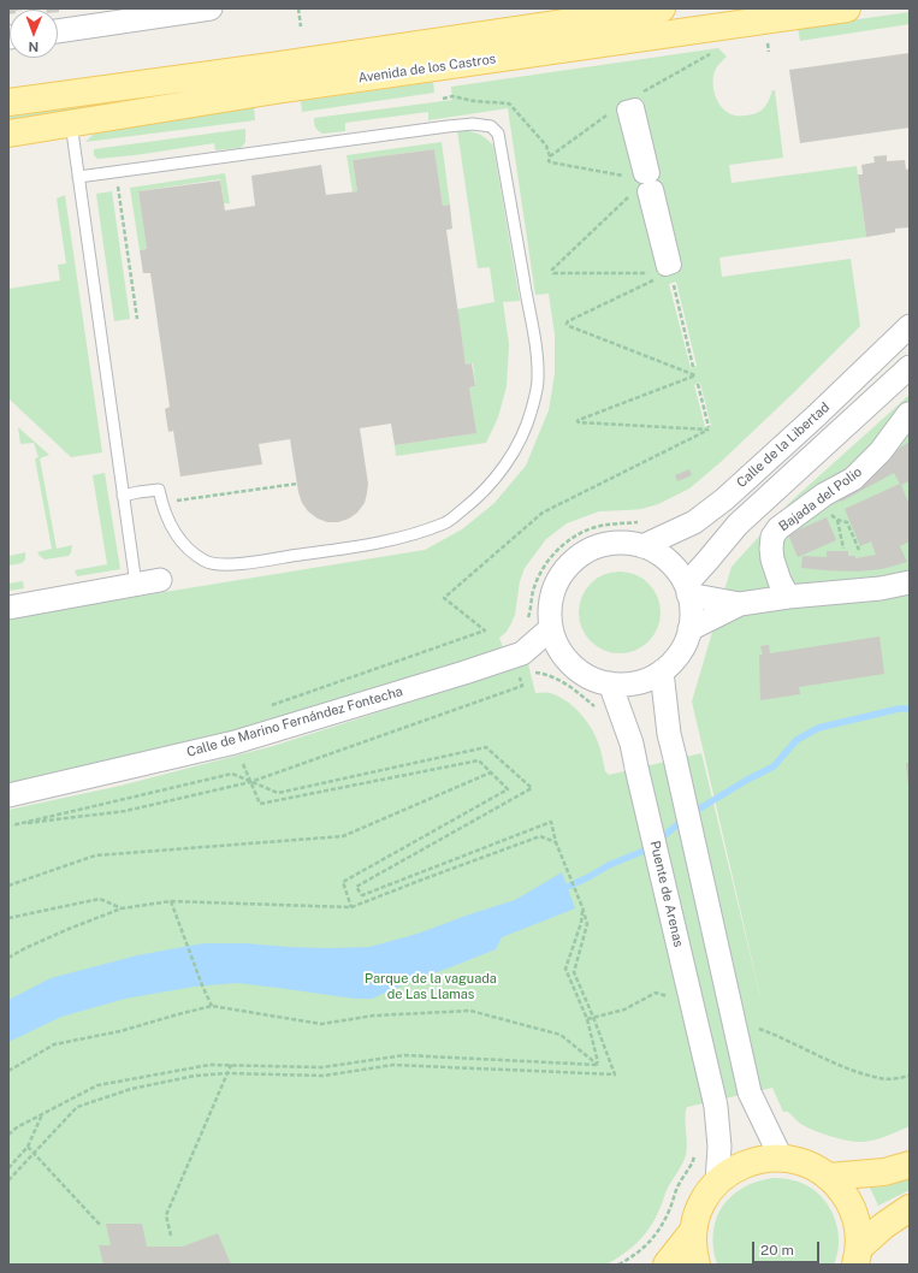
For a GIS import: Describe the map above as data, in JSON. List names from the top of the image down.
{
  "streets": {
    "main road": ["Avenida de los Castros"],
    "street": [
      "Calle de la Libertad",
      "Bajada del Polio",
      "Calle de Marino Fernández Fontecha",
      "Puente de Arenas"
    ]
  },
  "crossings": [
    ["Calle de la Libertad", "Calle de Marino Fernández Fontecha"],
    ["Calle de la Libertad", "Puente de Arenas"],
    ["Calle de Marino Fernández Fontecha", "Puente de Arenas"]
  ],
  "parks": ["Parque de la vaguada de Las Llamas"],
  "scale_bar": "20 m",
  "north": "bottom"
}
